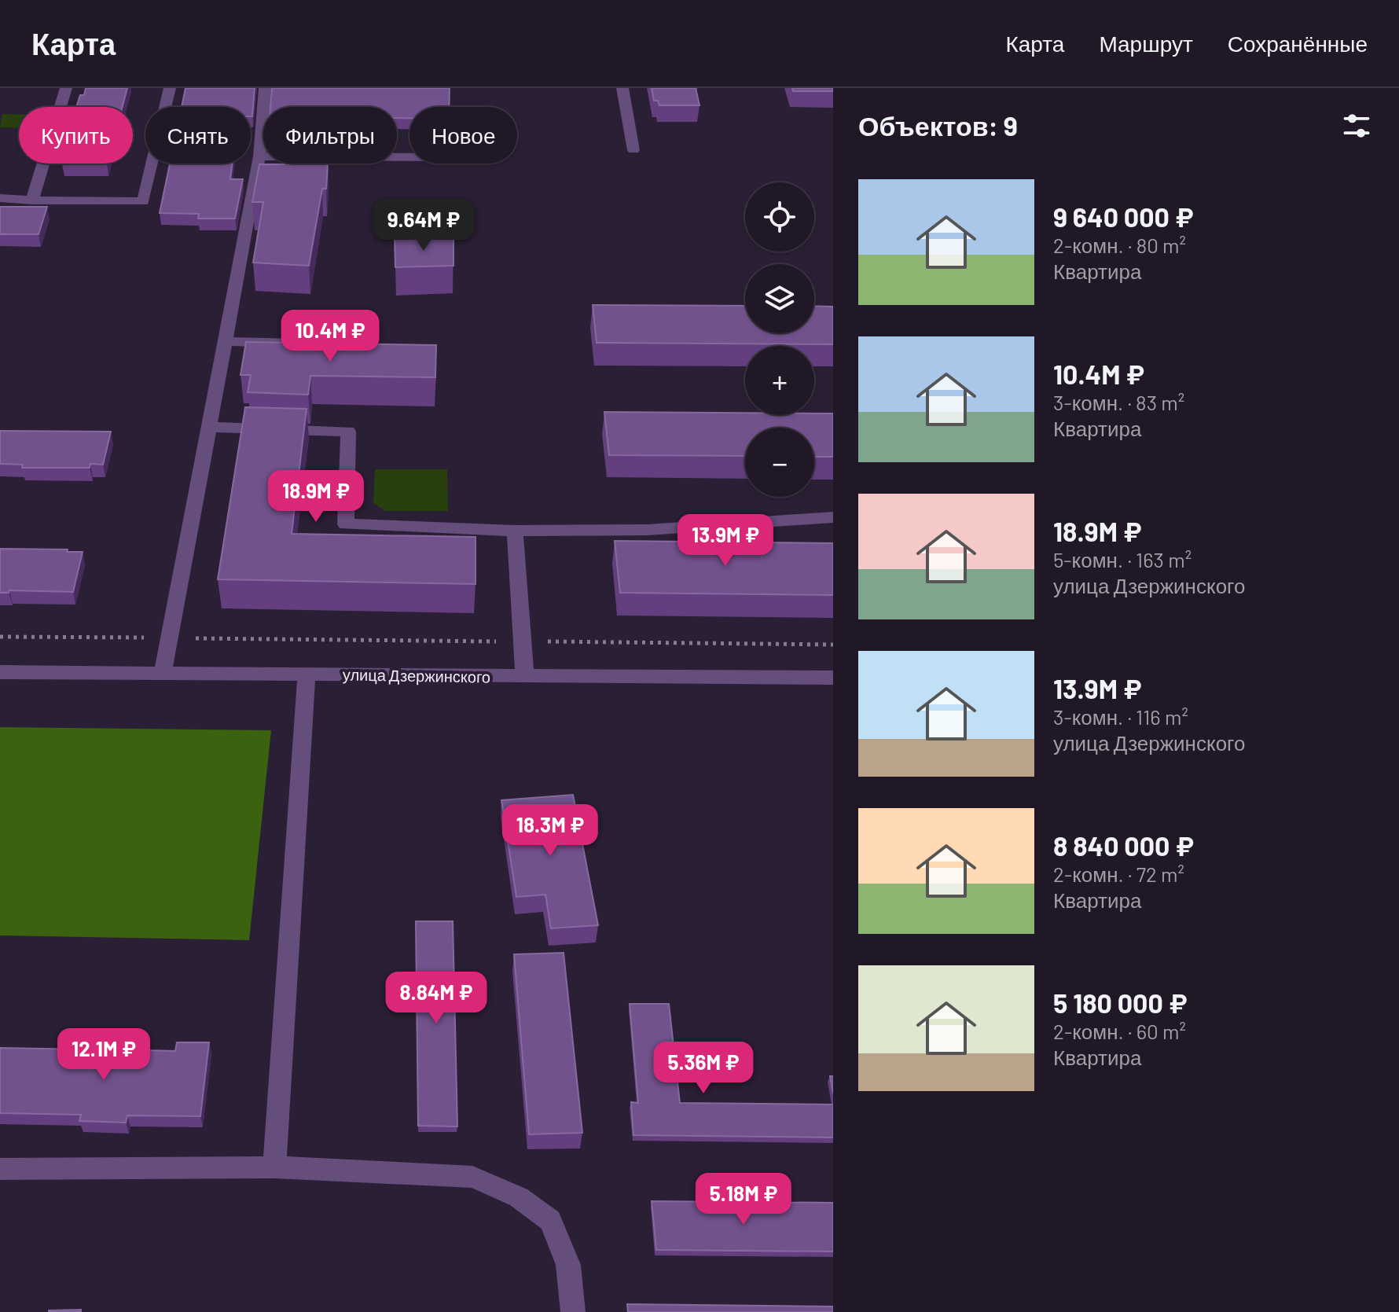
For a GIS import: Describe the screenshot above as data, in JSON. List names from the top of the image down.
{
  "streets": {
    "street": ["улица Дзержинского"]
  },
  "page": {
    "header": "Карта",
    "nav": ["Карта", "Маршрут", "Сохранённые"],
    "heading": "Объектов: 9",
    "chip": [
      "Купить",
      "Снять",
      "Фильтры",
      "Новое"
    ],
    "list": [
      {
        "name": "9 640 000 ₽",
        "note": "2-комн. · 80 m² · Квартира"
      },
      {
        "name": "10.4M ₽",
        "note": "3-комн. · 83 m² · Квартира"
      },
      {
        "name": "18.9M ₽",
        "note": "5-комн. · 163 m² · улица Дзержинского"
      },
      {
        "name": "13.9M ₽",
        "note": "3-комн. · 116 m² · улица Дзержинского"
      },
      {
        "name": "8 840 000 ₽",
        "note": "2-комн. · 72 m² · Квартира"
      },
      {
        "name": "5 180 000 ₽",
        "note": "2-комн. · 60 m² · Квартира"
      }
    ],
    "map_buttons": ["+", "−"],
    "price": [
      "9.64M ₽",
      "10.4M ₽",
      "18.9M ₽",
      "13.9M ₽",
      "18.3M ₽",
      "8.84M ₽",
      "12.1M ₽",
      "5.36M ₽",
      "5.18M ₽"
    ]
  }
}
